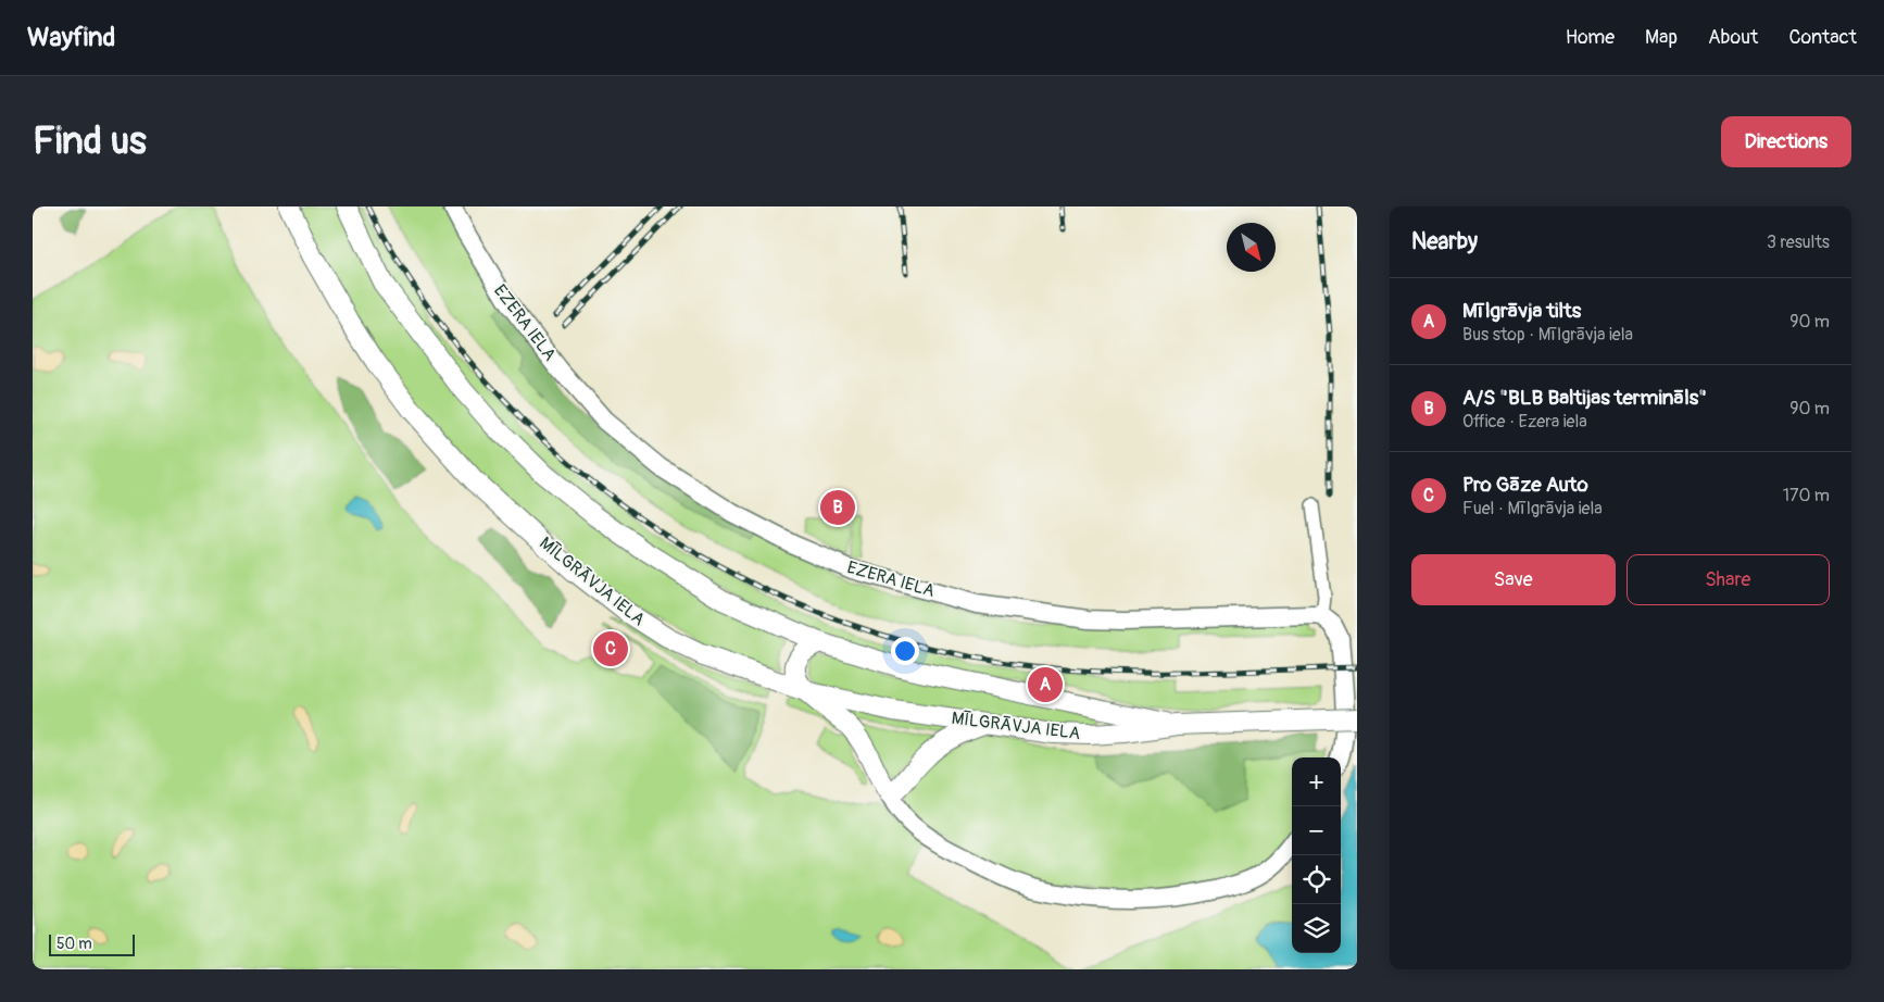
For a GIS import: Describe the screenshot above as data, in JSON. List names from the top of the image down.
{
  "streets": {
    "main road": ["MĪLGRĀVJA IELA"],
    "street": ["EZERA IELA"]
  },
  "scale_bar": "50 m",
  "north": "bottom right",
  "page": {
    "header": "Wayfind",
    "nav": [
      "Home",
      "Map",
      "About",
      "Contact"
    ],
    "buttons": [
      "Directions",
      ["Save", "Share"]
    ],
    "title": "Find us",
    "heading": ["Nearby", "3 results"],
    "list": [
      {
        "mark": "A",
        "name": "Mīlgrāvja tilts",
        "note": "Bus stop · Mīlgrāvja iela",
        "value": "90 m"
      },
      {
        "mark": "B",
        "name": "A/S \"BLB Baltijas termināls\"",
        "note": "Office · Ezera iela",
        "value": "90 m"
      },
      {
        "mark": "C",
        "name": "Pro Gāze Auto",
        "note": "Fuel · Mīlgrāvja iela",
        "value": "170 m"
      }
    ],
    "pins": ["B", "C", "A"],
    "map_buttons": ["+", "−"],
    "scale": "50 m"
  }
}
